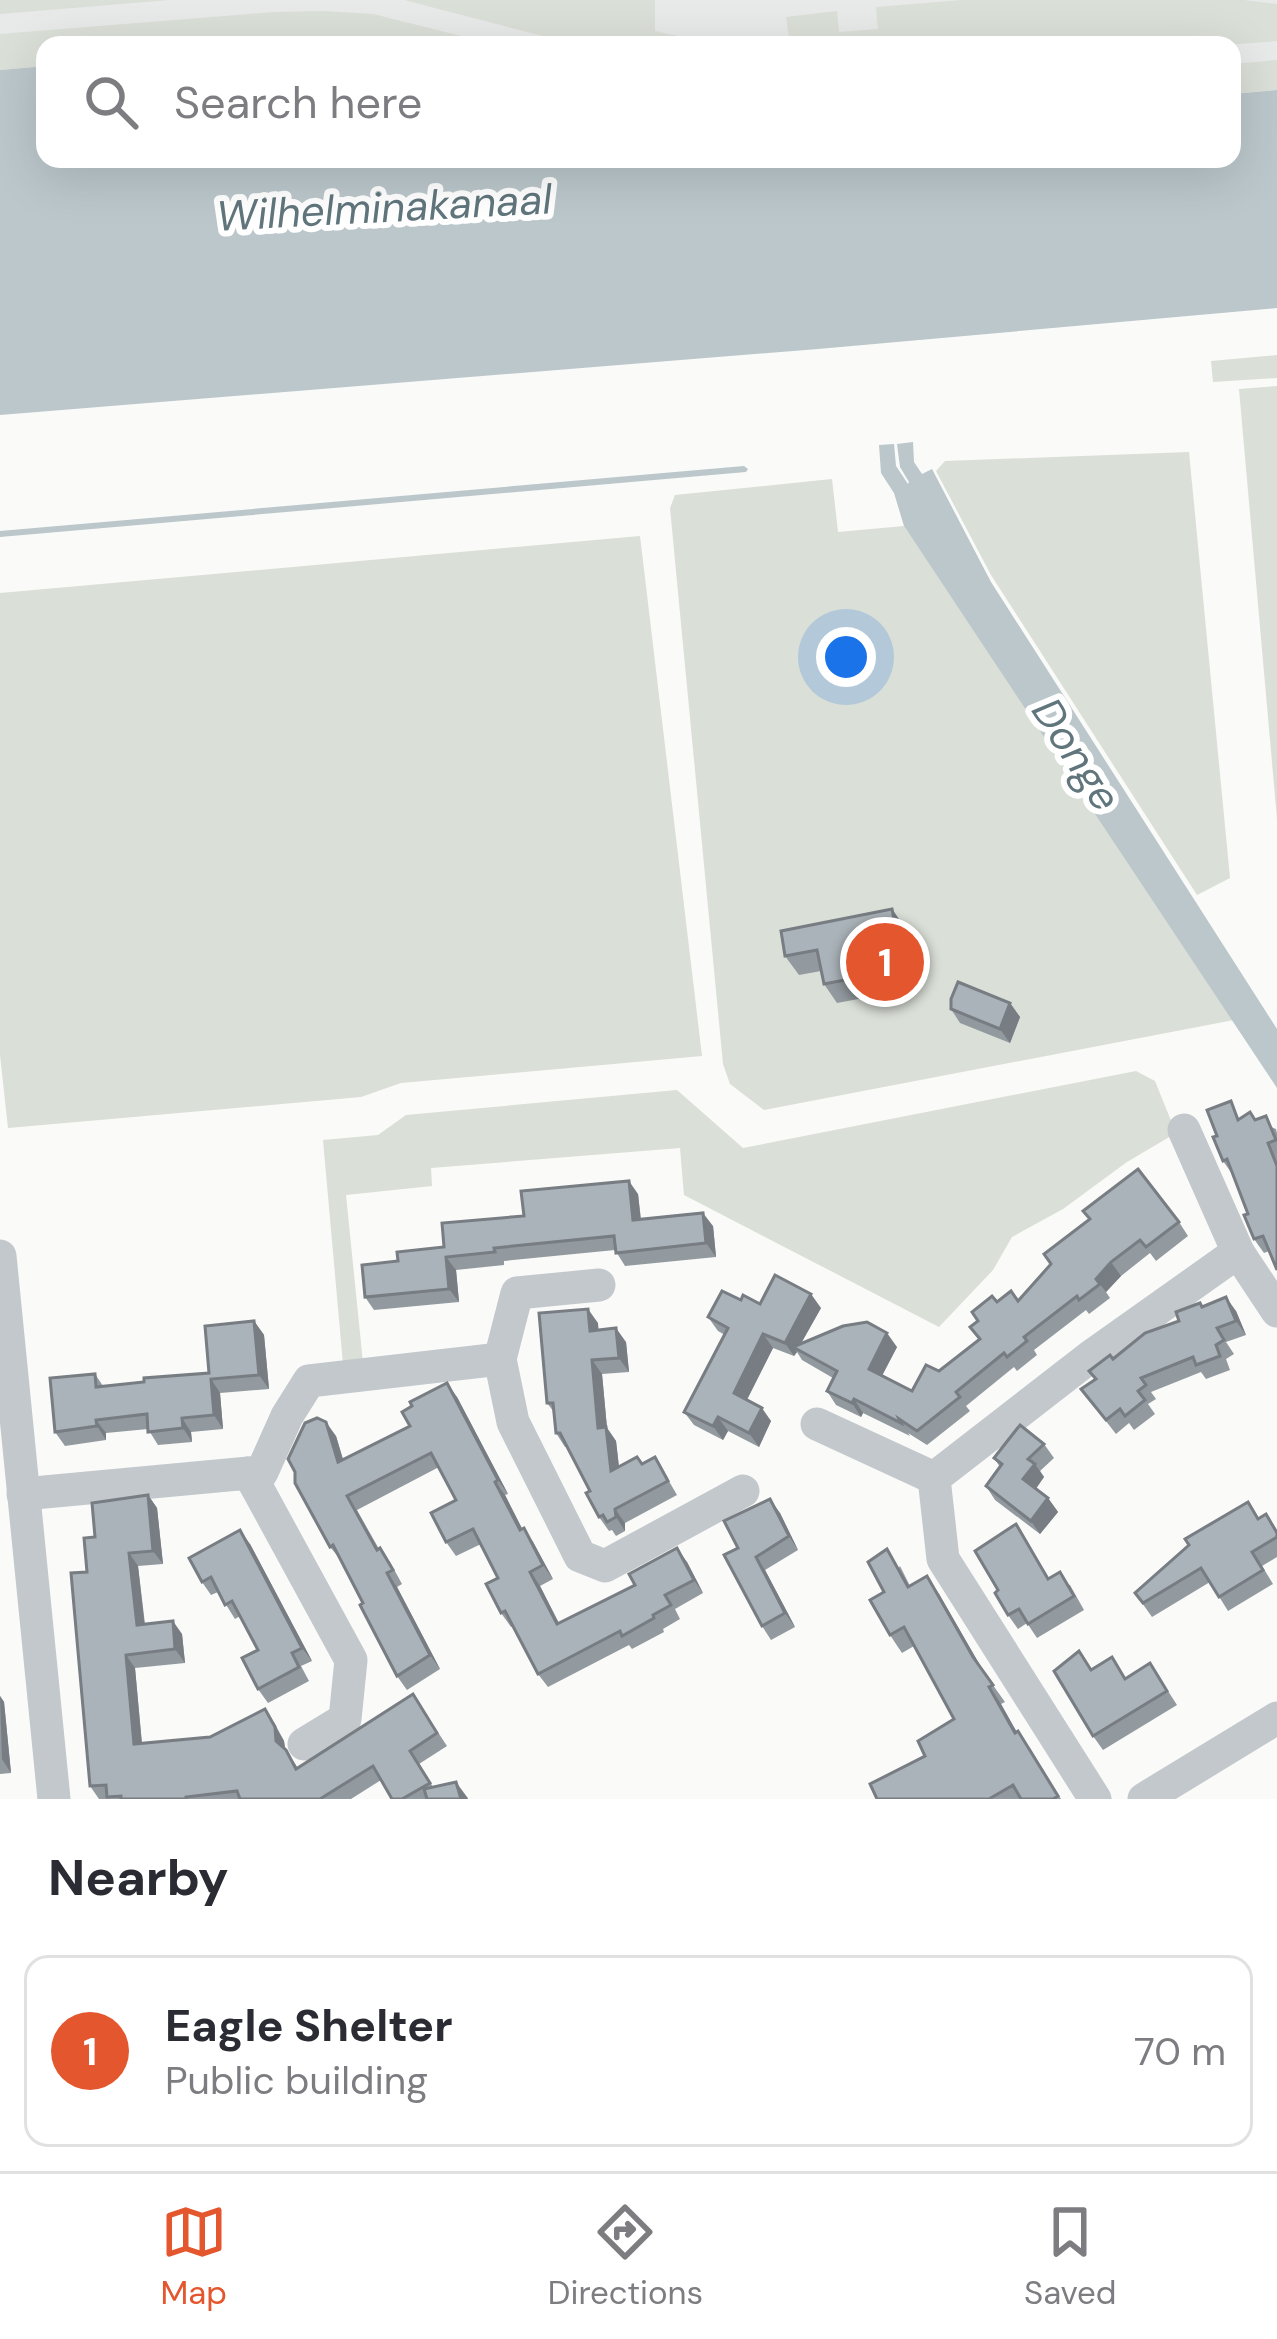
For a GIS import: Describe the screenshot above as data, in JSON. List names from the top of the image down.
{
  "water": ["Wilhelminakanaal", "Donge"],
  "page": {
    "search": "Search here",
    "pins": "1",
    "heading": "Nearby",
    "list": [
      {
        "mark": "1",
        "name": "Eagle Shelter",
        "note": "Public building",
        "value": "70 m"
      }
    ],
    "nav": ["Map", "Directions", "Saved"]
  }
}
